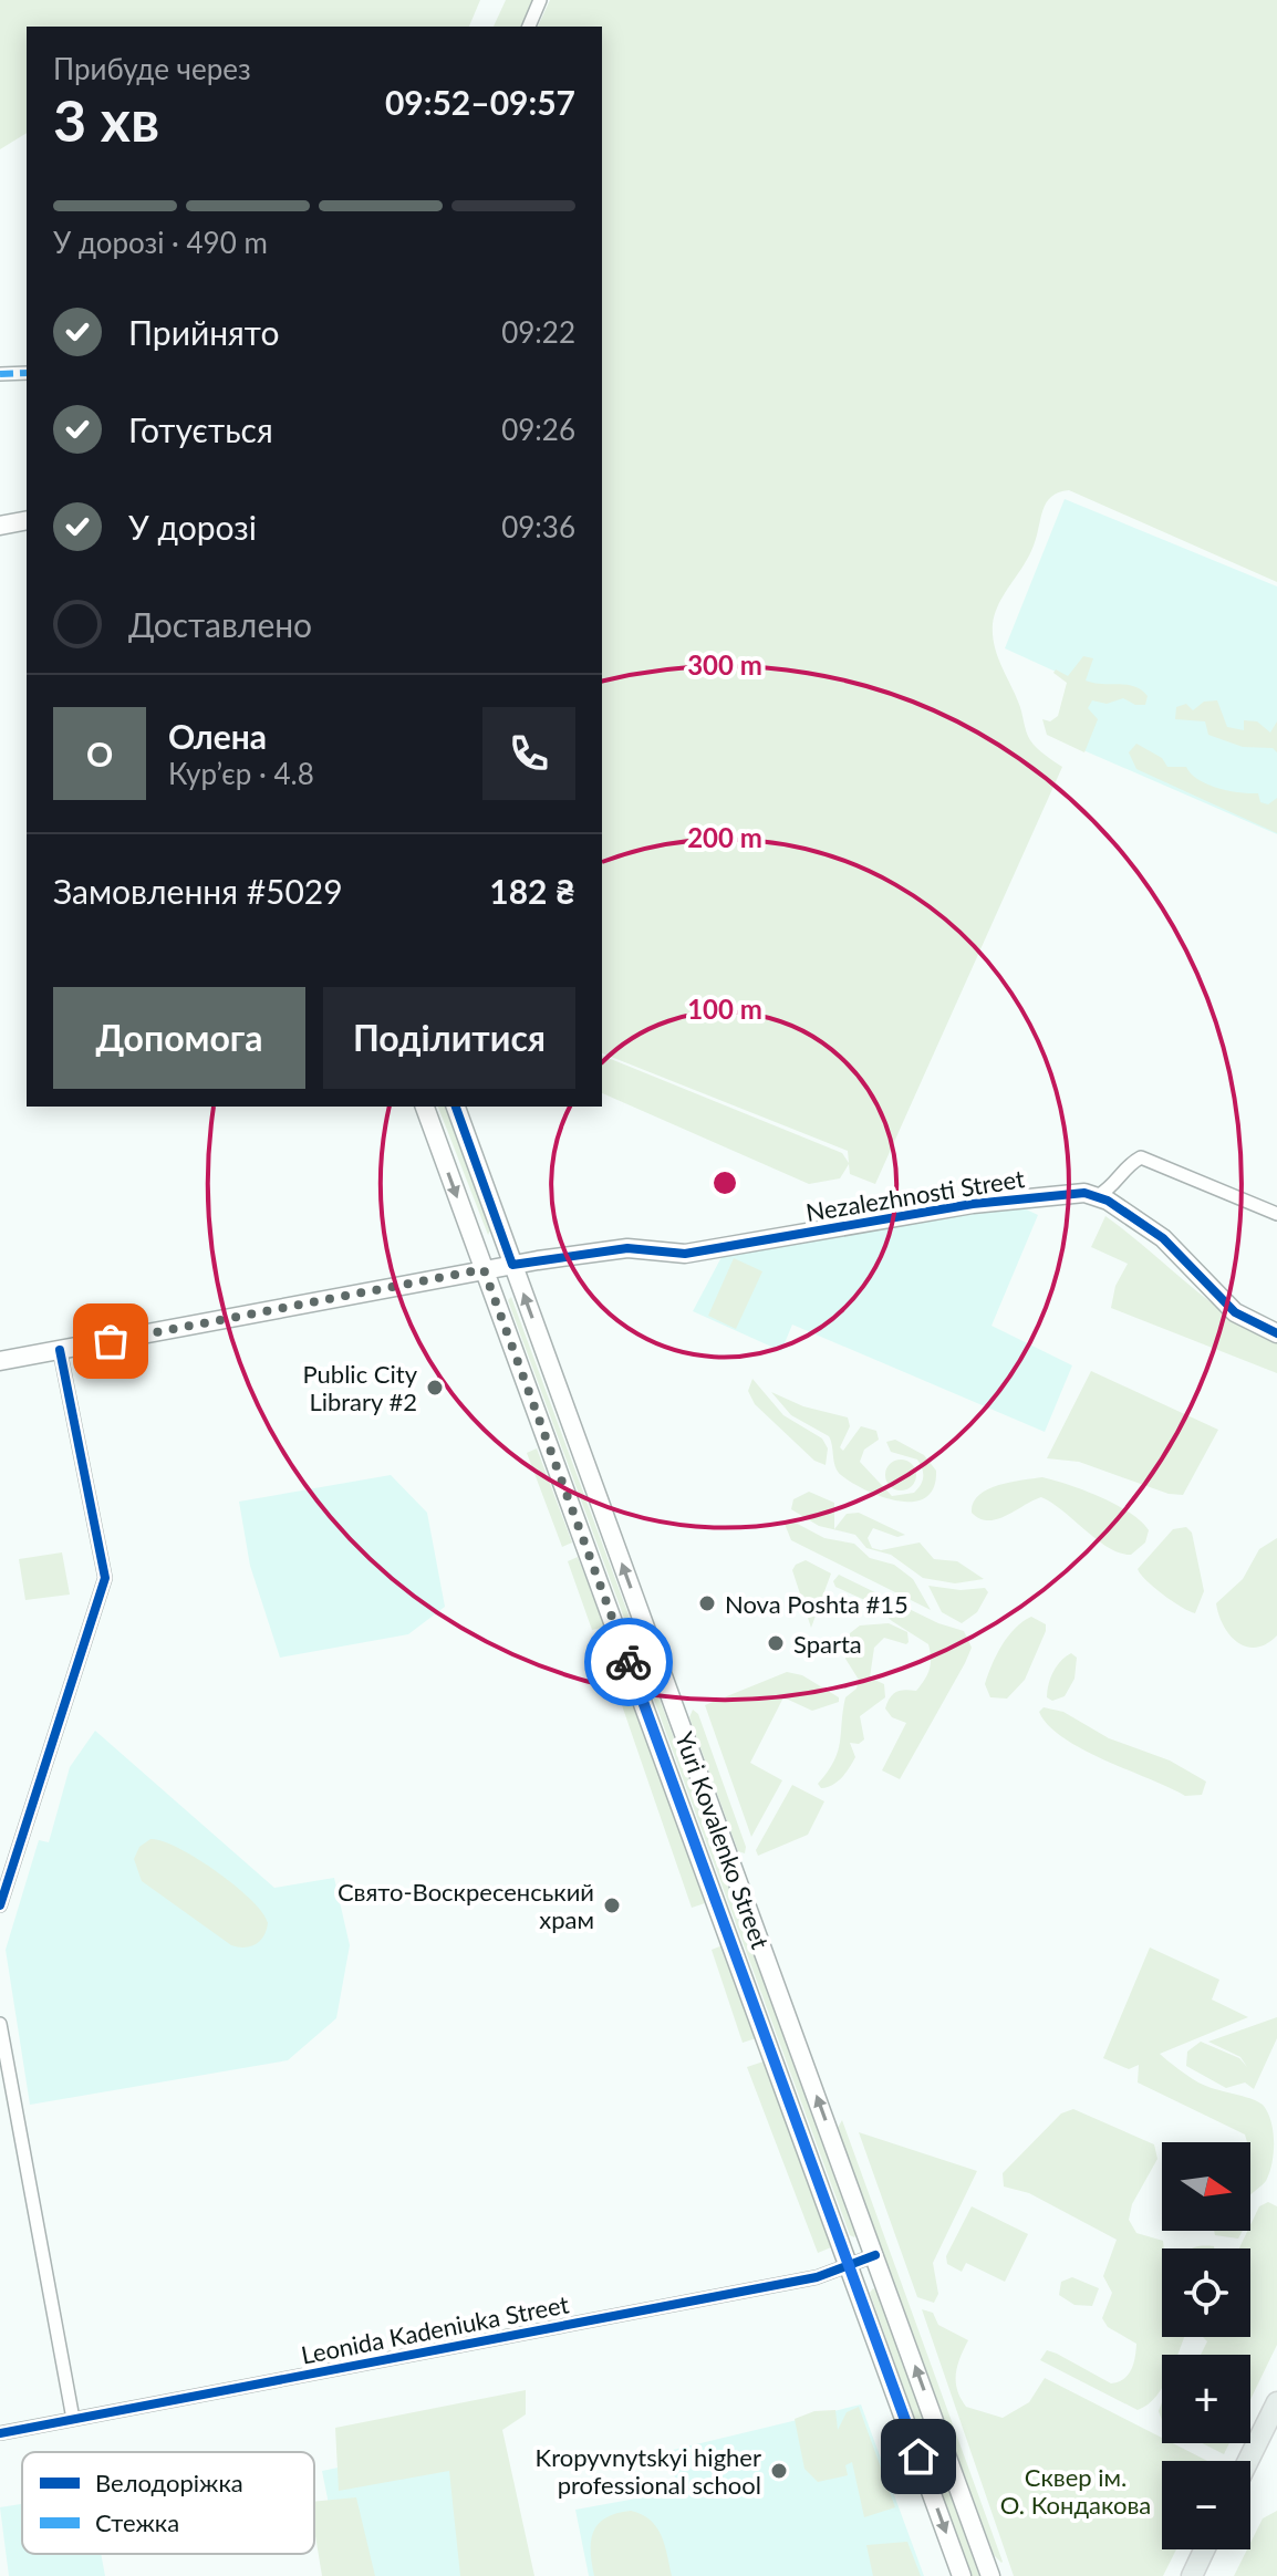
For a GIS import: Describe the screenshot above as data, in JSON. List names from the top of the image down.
{
  "streets": {
    "main road": ["Nezalezhnosti Street", "Yuri Kovalenko Street"],
    "street": ["Leonida Kadeniuka Street"]
  },
  "crossings": [
    ["Nezalezhnosti Street", "Yuri Kovalenko Street"],
    ["Yuri Kovalenko Street", "Leonida Kadeniuka Street"]
  ],
  "parks": ["Сквер ім. О. Кондакова"],
  "places": [
    "Public City Library #2",
    "Nova Poshta #15",
    "Sparta",
    "Свято-Воскресенський храм",
    "Kropyvnytskyi higher professional school"
  ],
  "legend": ["Велодоріжка", "Стежка"],
  "north": "right",
  "page": {
    "heading": ["3 хв", "Прибуде через", "09:52–09:57"],
    "panel": [
      "Олена",
      "Кур’єр · 4.8",
      "Замовлення #5029",
      "182 ₴"
    ],
    "bar": "У дорозі · 490 m",
    "list": [
      ["Прийнято", "09:22"],
      ["Готується", "09:26"],
      ["У дорозі", "09:36"],
      "Доставлено"
    ],
    "round": "О",
    "buttons": ["Допомога", "Поділитися"],
    "map_buttons": ["+", "−"]
  },
  "rings": ["300 m", "200 m", "100 m"]
}
